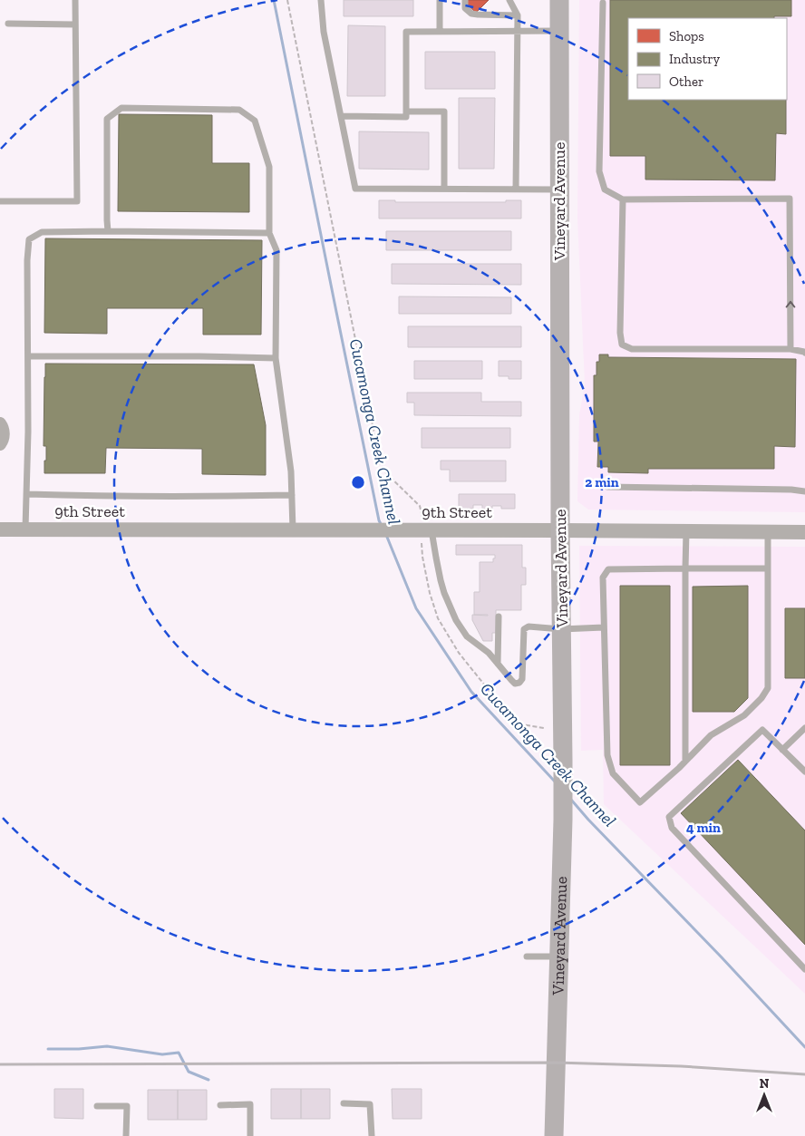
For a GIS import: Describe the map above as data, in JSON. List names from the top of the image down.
{
  "streets": {
    "main road": ["Vineyard Avenue"],
    "street": ["9th Street"]
  },
  "crossings": [
    ["Vineyard Avenue", "9th Street"]
  ],
  "water": ["Cucamonga Creek Channel"],
  "legend": ["Shops", "Industry", "Other"],
  "north": "top",
  "rings": ["2 min", "4 min"]
}
